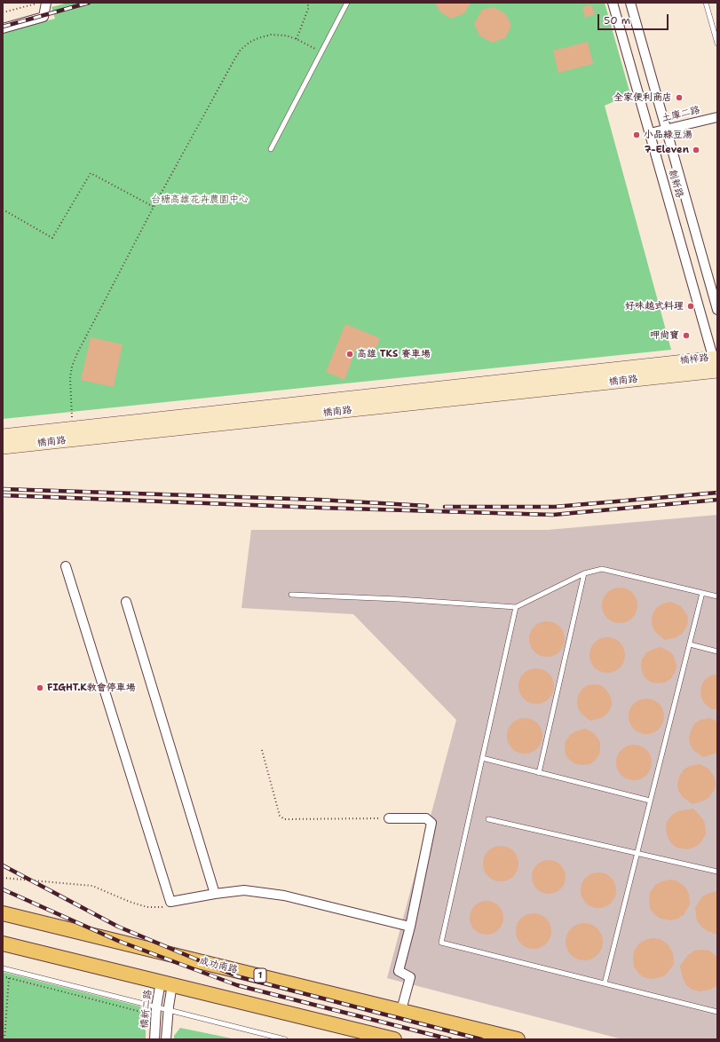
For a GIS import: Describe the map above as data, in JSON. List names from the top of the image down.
{
  "streets": {
    "main road": ["成功南路", "1"],
    "street": [
      "土庫二路",
      "創新路",
      "楠梓路",
      "橋南路",
      "橋新二路"
    ]
  },
  "crossings": [
    ["土庫二路", "創新路"],
    ["創新路", "楠梓路"],
    ["楠梓路", "橋南路"]
  ],
  "parks": ["台糖高雄花卉農園中心"],
  "places": [
    "全家便利商店",
    "小品綠豆湯",
    "7-Eleven",
    "好味越式料理",
    "呷尚寶",
    "高雄 TKS 賽車場",
    "FIGHT.K教會停車場"
  ],
  "scale_bar": "50 m"
}
